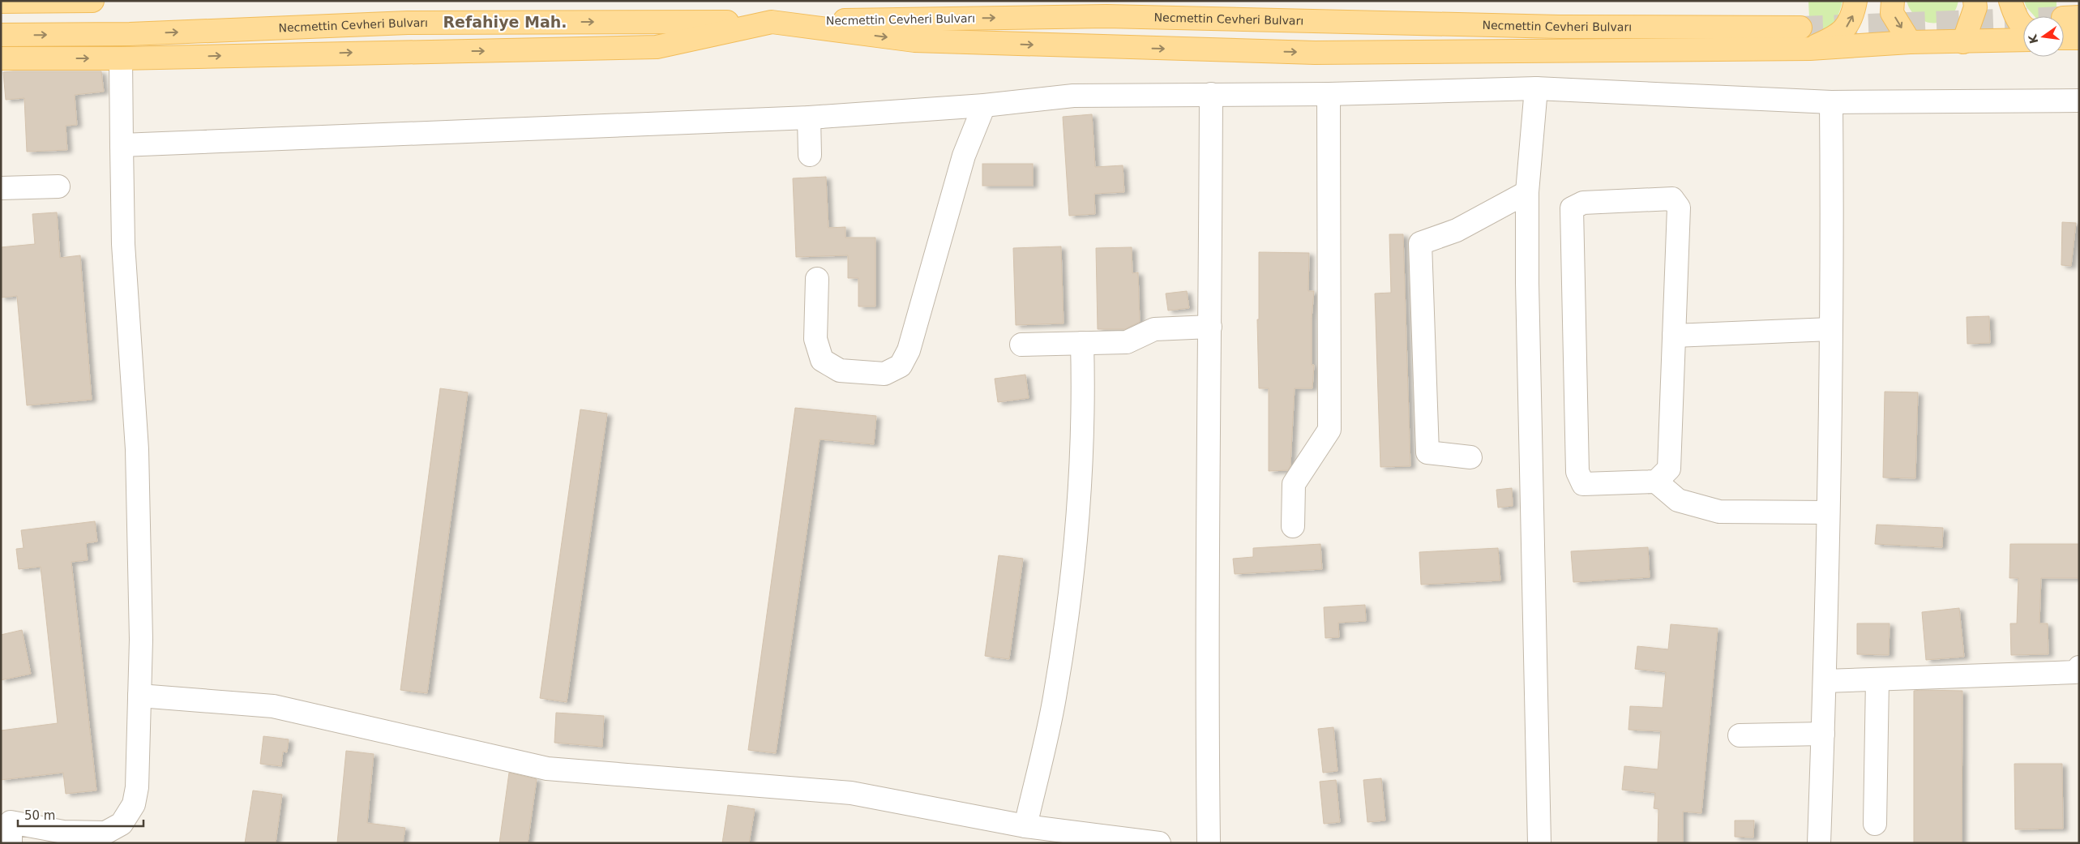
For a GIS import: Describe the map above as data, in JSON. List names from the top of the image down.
{
  "streets": {
    "main road": ["Necmettin Cevheri Bulvarı"]
  },
  "districts": ["Refahiye Mah."],
  "scale_bar": "50 m",
  "north": "left"
}
